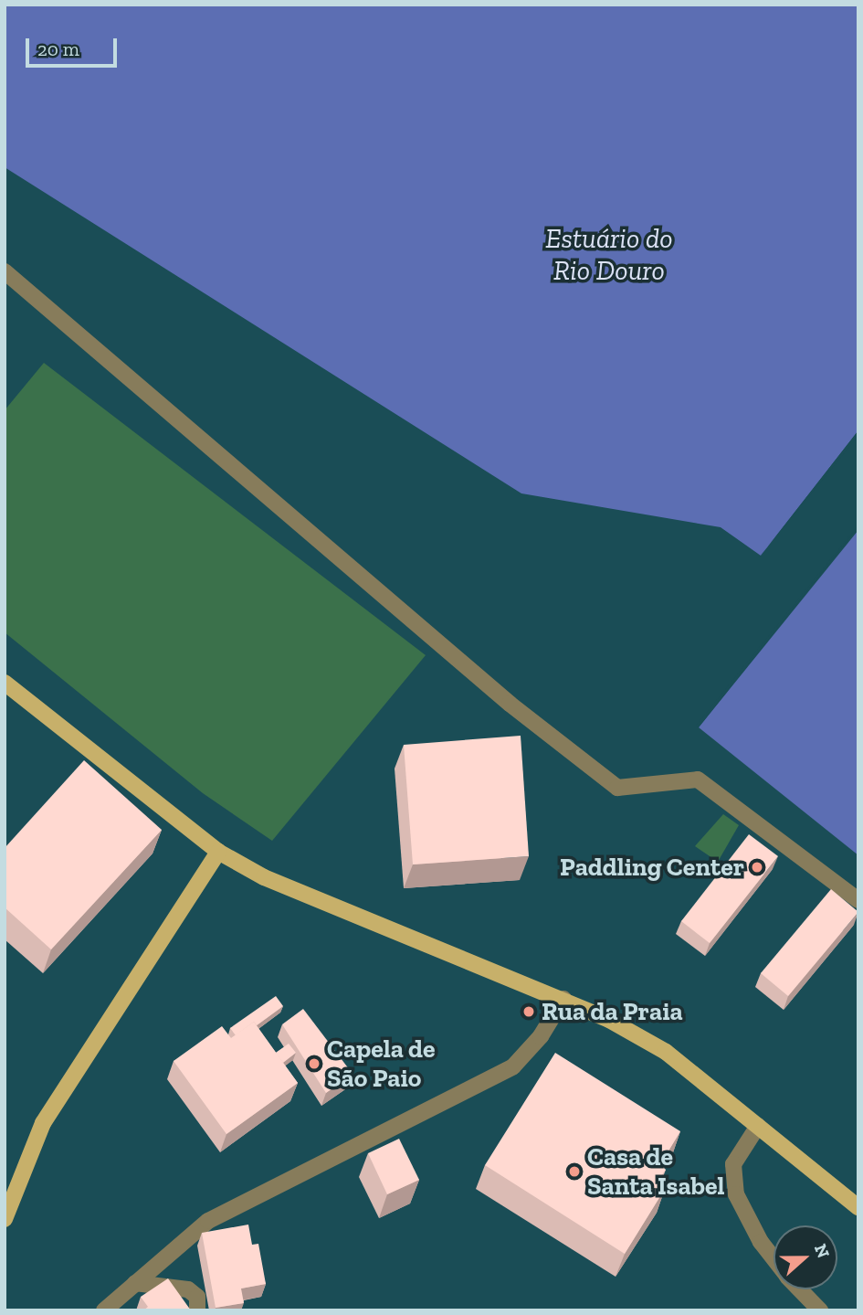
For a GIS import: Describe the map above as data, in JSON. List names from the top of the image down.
{
  "water": ["Estuário do Rio Douro"],
  "places": [
    "Paddling Center",
    "Rua da Praia",
    "Capela de São Paio",
    "Casa de Santa Isabel"
  ],
  "scale_bar": "20 m",
  "north": "right"
}
